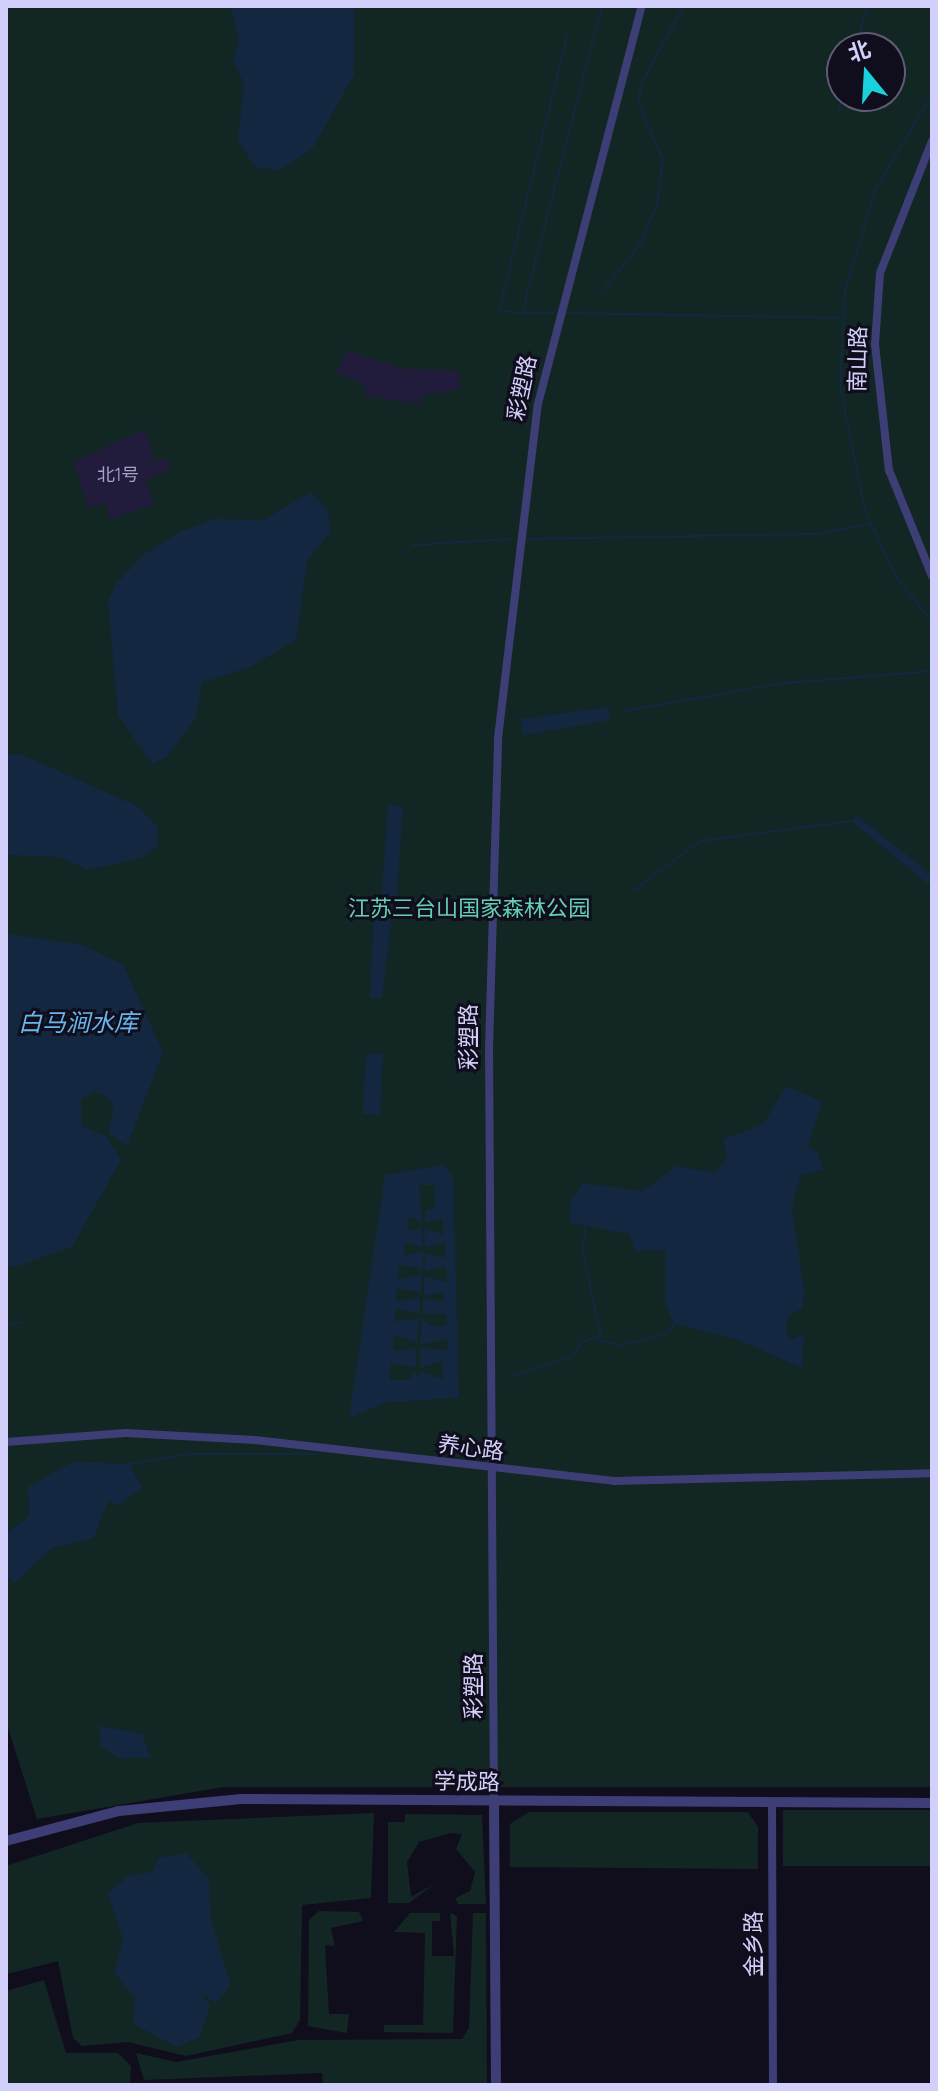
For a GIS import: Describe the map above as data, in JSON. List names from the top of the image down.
{
  "streets": {
    "street": [
      "南山路",
      "彩塑路",
      "养心路",
      "学成路",
      "金乡路"
    ]
  },
  "crossings": [
    ["彩塑路", "养心路"],
    ["彩塑路", "学成路"],
    ["学成路", "金乡路"]
  ],
  "water": ["白马涧水库"],
  "parks": ["江苏三台山国家森林公园"],
  "house_numbers": ["北1号"],
  "north": "top"
}
